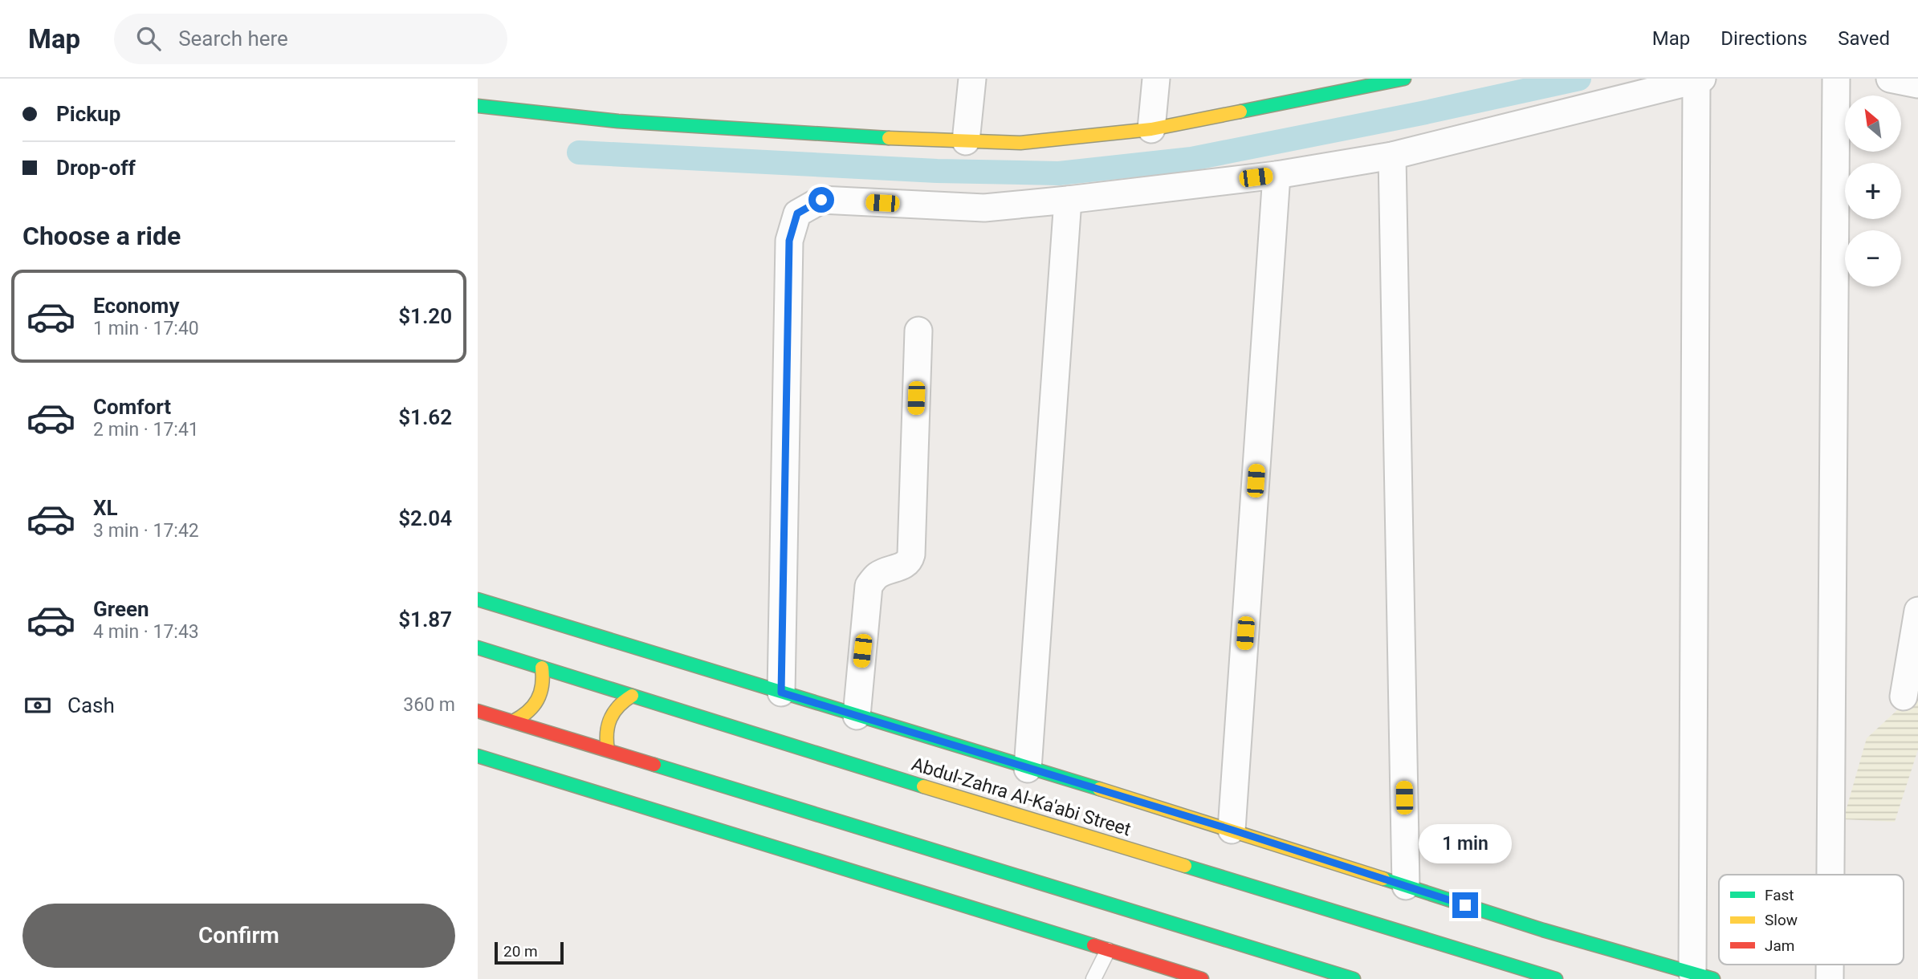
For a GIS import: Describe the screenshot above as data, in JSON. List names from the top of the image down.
{
  "streets": {
    "street": ["Abdul-Zahra Al-Ka'abi Street"]
  },
  "legend": ["Fast", "Slow", "Jam"],
  "scale_bar": "20 m",
  "north": "top left",
  "page": {
    "header": "Map",
    "search": "Search here",
    "nav": ["Map", "Directions", "Saved"],
    "banner": ["Pickup", "Drop-off"],
    "map_buttons": ["+", "−"],
    "heading": "Choose a ride",
    "list": [
      {
        "name": "Economy",
        "note": "1 min · 17:40",
        "value": "$1.20"
      },
      {
        "name": "Comfort",
        "note": "2 min · 17:41",
        "value": "$1.62"
      },
      {
        "name": "XL",
        "note": "3 min · 17:42",
        "value": "$2.04"
      },
      {
        "name": "Green",
        "note": "4 min · 17:43",
        "value": "$1.87"
      }
    ],
    "pay": ["Cash", "360 m"],
    "bubble": "1 min",
    "buttons": "Confirm",
    "scale": "20 m"
  }
}
